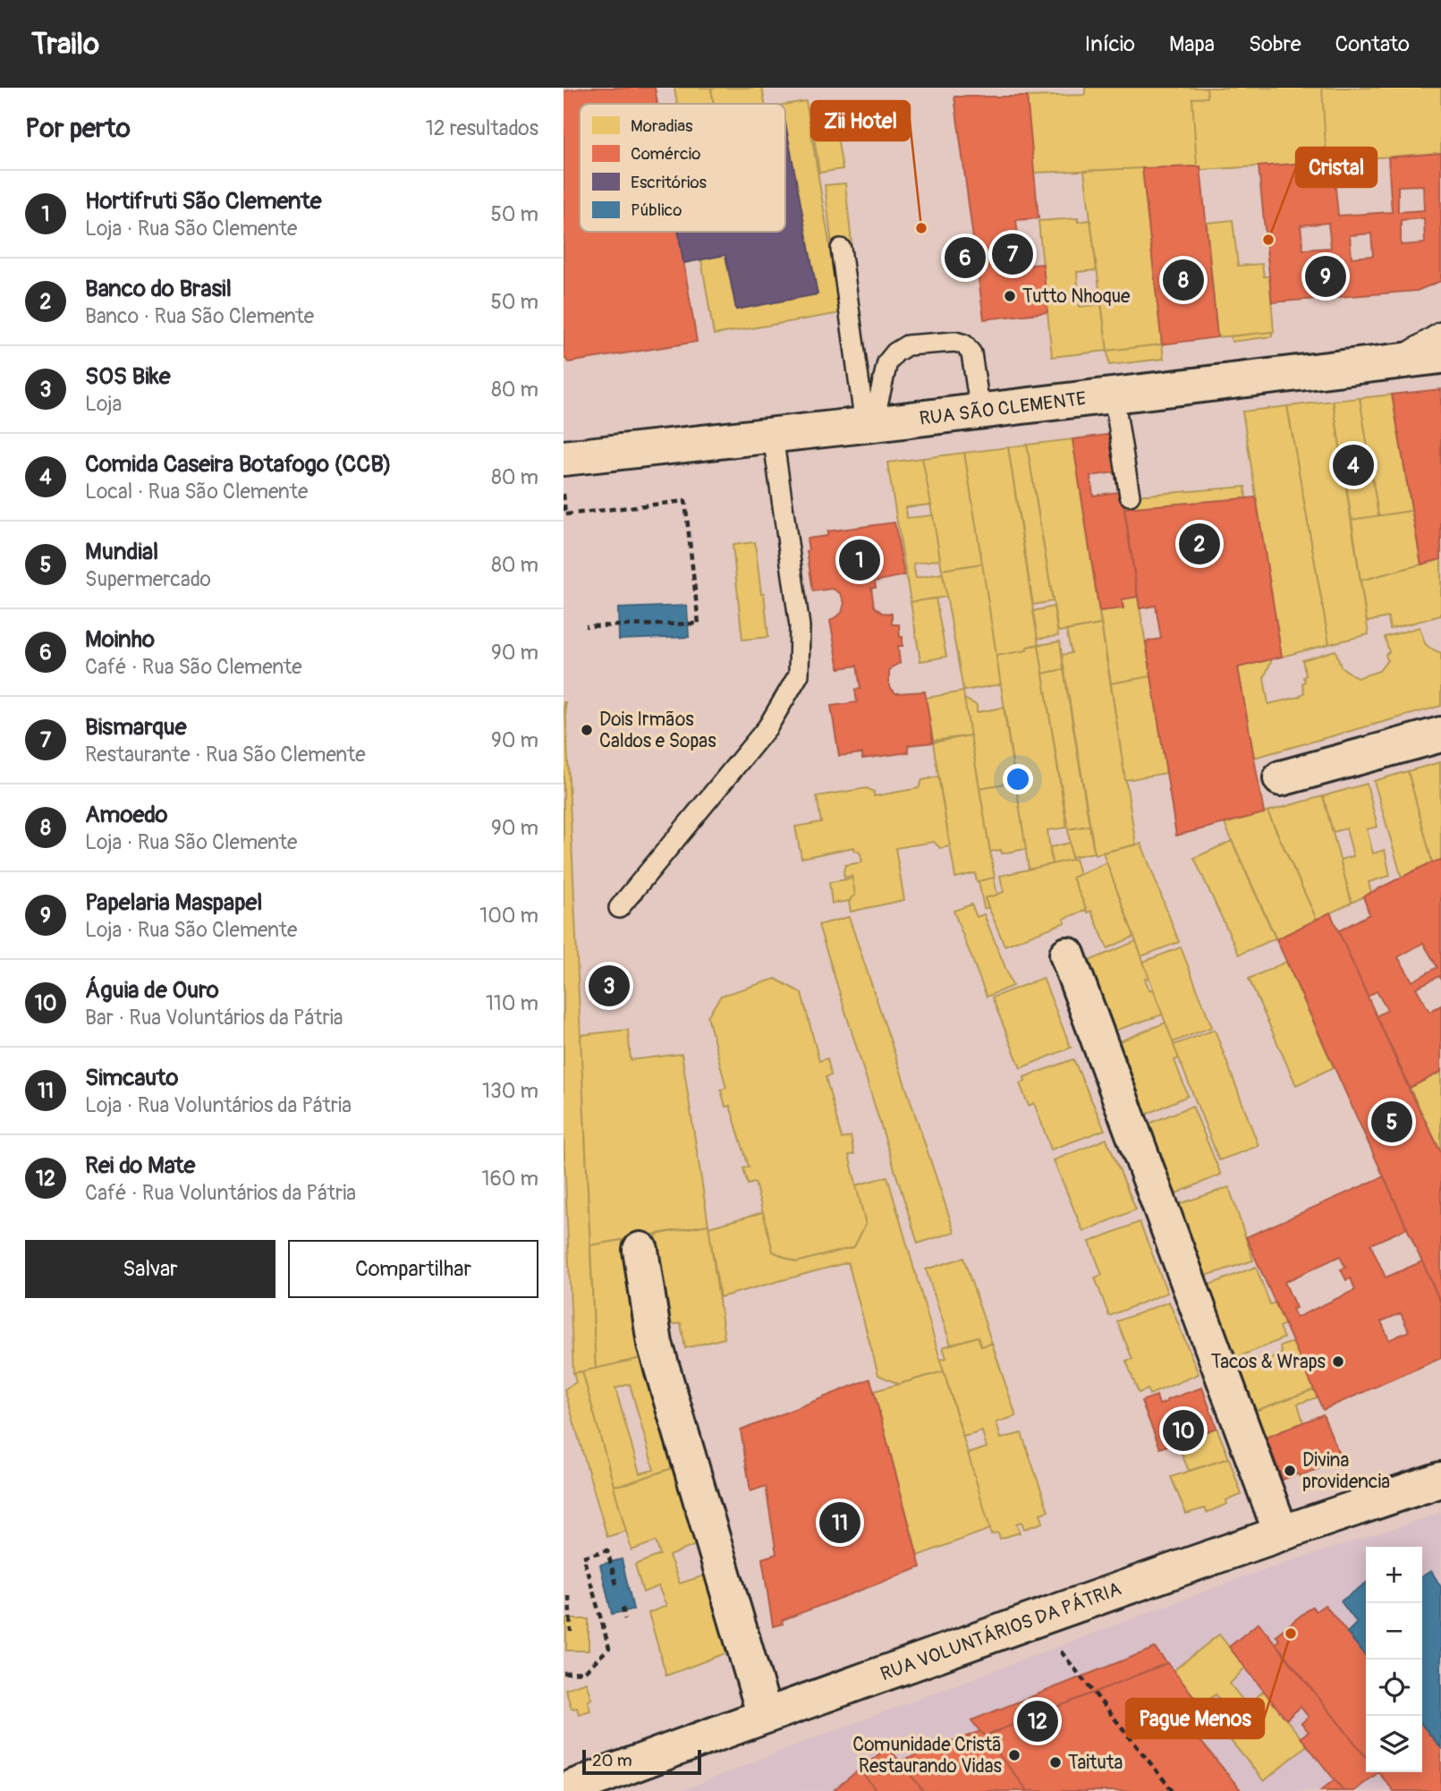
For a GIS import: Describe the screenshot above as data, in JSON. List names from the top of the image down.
{
  "streets": {
    "main road": ["RUA SÃO CLEMENTE", "RUA VOLUNTÁRIOS DA PÁTRIA"]
  },
  "places": [
    "Zii Hotel",
    "Cristal",
    "Tutto Nhoque",
    "Dois Irmãos Caldos e Sopas",
    "Tacos & Wraps",
    "Divina providencia",
    "Pague Menos",
    "Comunidade Cristã Restaurando Vidas",
    "Taituta"
  ],
  "legend": [
    "Moradias",
    "Comércio",
    "Escritórios",
    "Público"
  ],
  "scale_bar": "20 m",
  "page": {
    "header": "Trailo",
    "nav": [
      "Início",
      "Mapa",
      "Sobre",
      "Contato"
    ],
    "heading": ["Por perto", "12 resultados"],
    "list": [
      {
        "mark": "1",
        "name": "Hortifruti São Clemente",
        "note": "Loja · Rua São Clemente",
        "value": "50 m"
      },
      {
        "mark": "2",
        "name": "Banco do Brasil",
        "note": "Banco · Rua São Clemente",
        "value": "50 m"
      },
      {
        "mark": "3",
        "name": "SOS Bike",
        "note": "Loja",
        "value": "80 m"
      },
      {
        "mark": "4",
        "name": "Comida Caseira Botafogo (CCB)",
        "note": "Local · Rua São Clemente",
        "value": "80 m"
      },
      {
        "mark": "5",
        "name": "Mundial",
        "note": "Supermercado",
        "value": "80 m"
      },
      {
        "mark": "6",
        "name": "Moinho",
        "note": "Café · Rua São Clemente",
        "value": "90 m"
      },
      {
        "mark": "7",
        "name": "Bismarque",
        "note": "Restaurante · Rua São Clemente",
        "value": "90 m"
      },
      {
        "mark": "8",
        "name": "Amoedo",
        "note": "Loja · Rua São Clemente",
        "value": "90 m"
      },
      {
        "mark": "9",
        "name": "Papelaria Maspapel",
        "note": "Loja · Rua São Clemente",
        "value": "100 m"
      },
      {
        "mark": "10",
        "name": "Águia de Ouro",
        "note": "Bar · Rua Voluntários da Pátria",
        "value": "110 m"
      },
      {
        "mark": "11",
        "name": "Simcauto",
        "note": "Loja · Rua Voluntários da Pátria",
        "value": "130 m"
      },
      {
        "mark": "12",
        "name": "Rei do Mate",
        "note": "Café · Rua Voluntários da Pátria",
        "value": "160 m"
      }
    ],
    "pins": [
      "7",
      "6",
      "9",
      "8",
      "4",
      "2",
      "1",
      "3",
      "5",
      "10",
      "11",
      "12"
    ],
    "buttons": ["Salvar", "Compartilhar"],
    "map_buttons": ["+", "−"],
    "scale": "20 m"
  }
}
